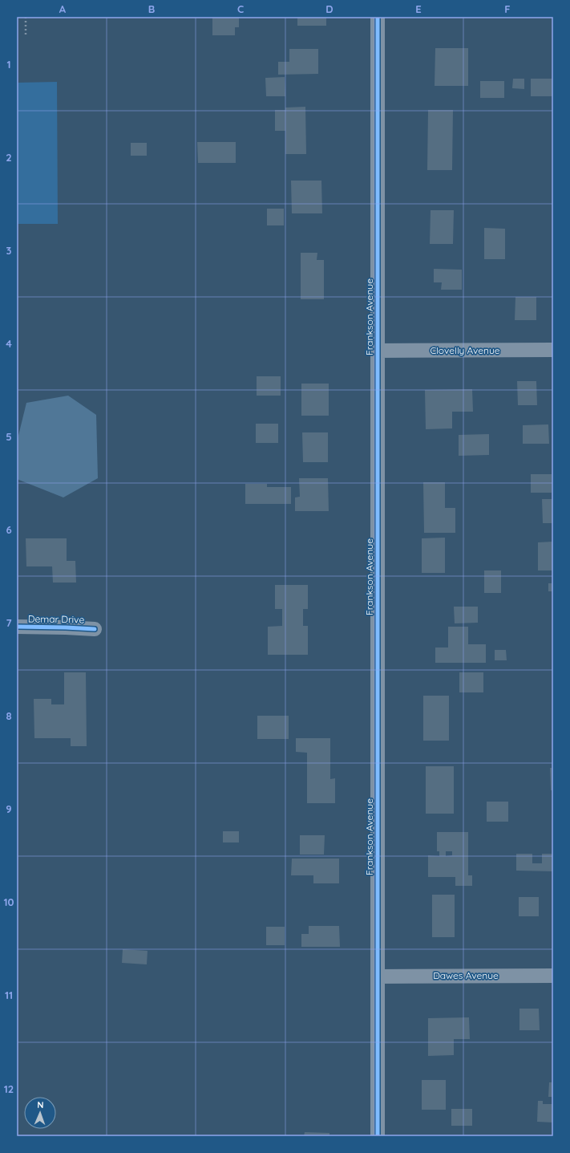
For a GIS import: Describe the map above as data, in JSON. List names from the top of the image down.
{
  "streets": {
    "street": [
      "Frankson Avenue",
      "Clovelly Avenue",
      "Demar Drive",
      "Dawes Avenue"
    ]
  },
  "crossings": [
    ["Frankson Avenue", "Clovelly Avenue"],
    ["Frankson Avenue", "Dawes Avenue"]
  ],
  "north": "top",
  "grid": {
    "columns": [
      "A",
      "B",
      "C",
      "D",
      "E",
      "F"
    ],
    "rows": [
      "1",
      "2",
      "3",
      "4",
      "5",
      "6",
      "7",
      "8",
      "9",
      "10",
      "11",
      "12"
    ]
  }
}
